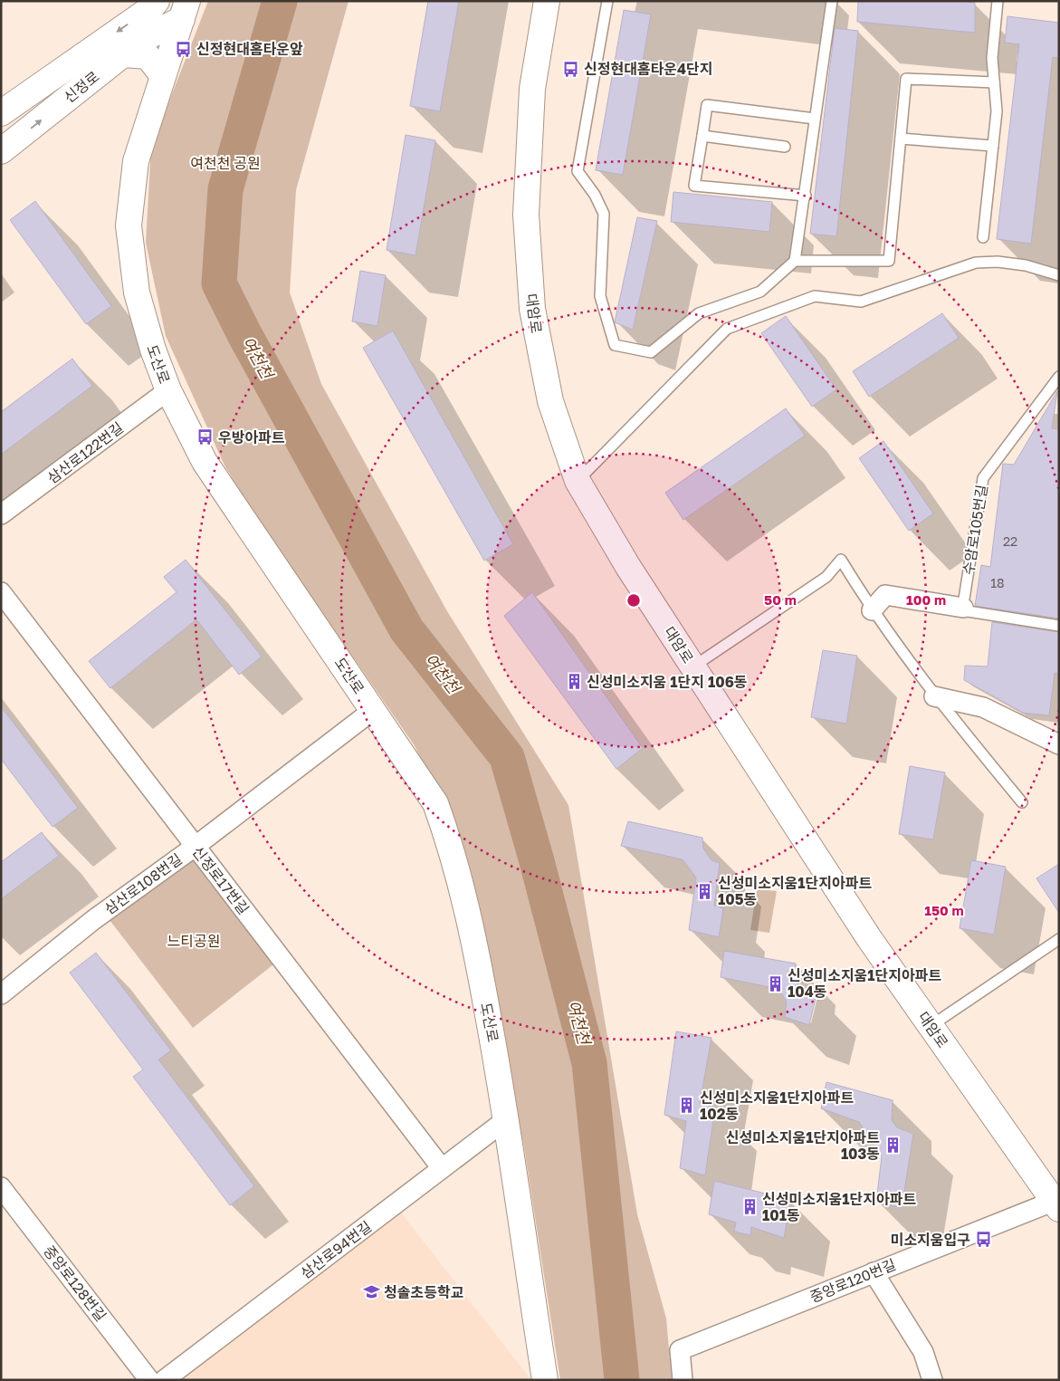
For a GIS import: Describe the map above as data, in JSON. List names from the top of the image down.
{
  "streets": {
    "main road": ["신정로", "대암로", "도산로"],
    "street": [
      "삼산로122번길",
      "신정로17번길",
      "삼산로108번길",
      "삼산로94번길",
      "중앙로120번길",
      "중앙로128번길"
    ],
    "lane": ["수암로105번길"]
  },
  "crossings": [
    ["신정로", "도산로"],
    ["대암로", "중앙로120번길"],
    ["도산로", "삼산로122번길"],
    ["도산로", "삼산로108번길"],
    ["도산로", "삼산로94번길"],
    ["신정로17번길", "삼산로108번길"],
    ["신정로17번길", "삼산로94번길"]
  ],
  "water": ["여천천"],
  "parks": ["여천천 공원", "느티공원"],
  "places": {
    "bus stop": [
      "신정현대홈타운앞",
      "신정현대홈타운4단지",
      "우방아파트",
      "미소지움입구"
    ],
    "building": [
      "신성미소지움 1단지 106동",
      "신성미소지움1단지아파트 105동",
      "신성미소지움1단지아파트 104동",
      "신성미소지움1단지아파트 102동",
      "신성미소지움1단지아파트 103동",
      "신성미소지움1단지아파트 101동"
    ],
    "school or university": ["청솔초등학교"]
  },
  "house_numbers": ["22", "18"],
  "rings": ["50 m", "100 m", "150 m"]
}
